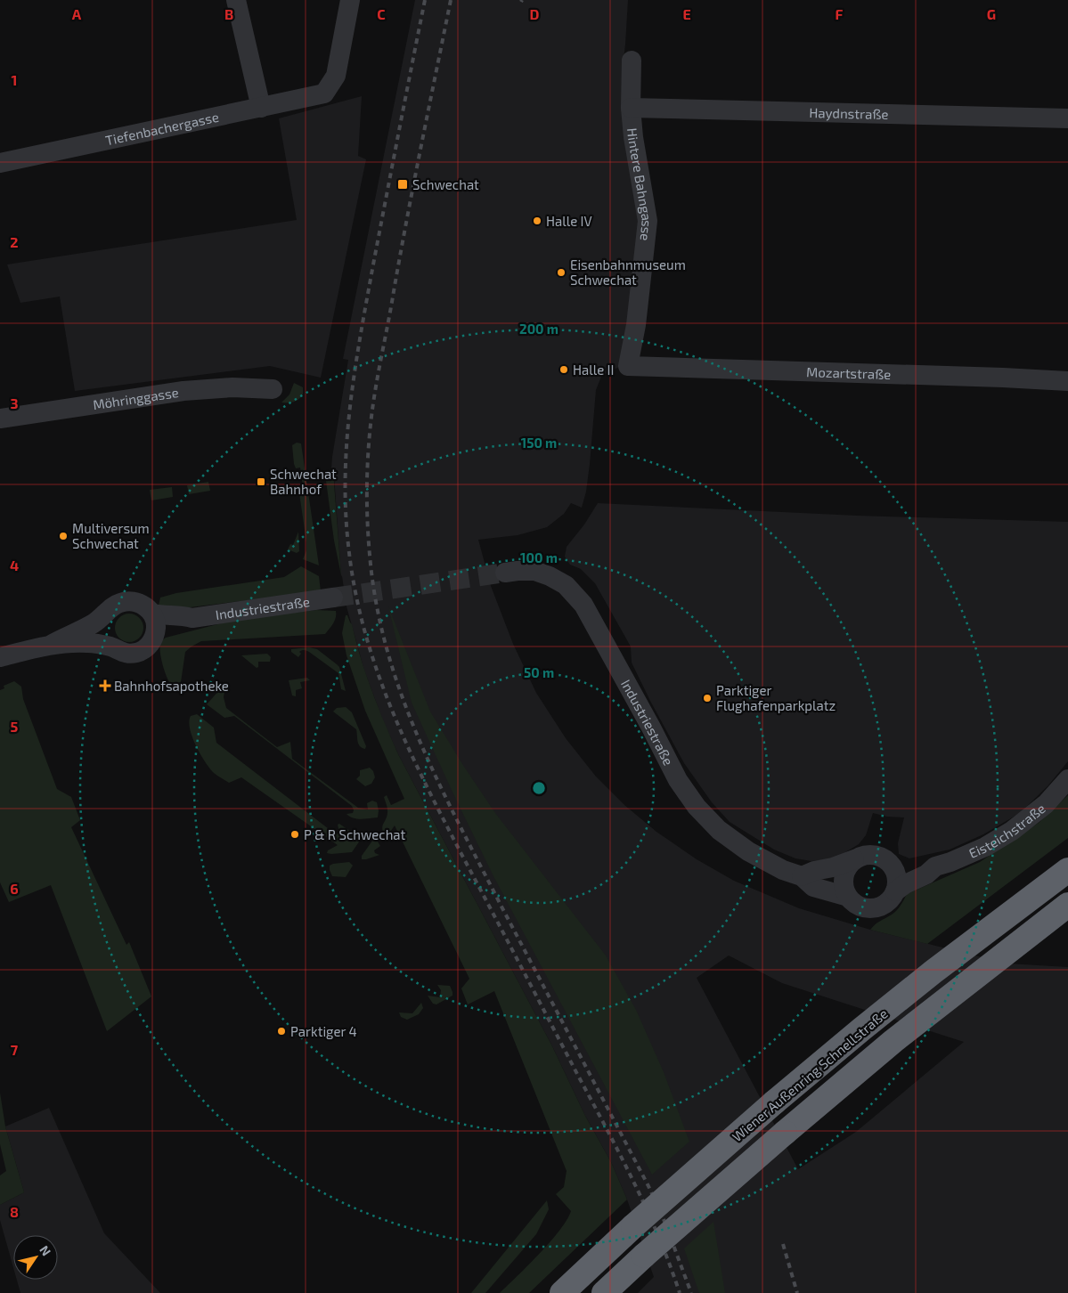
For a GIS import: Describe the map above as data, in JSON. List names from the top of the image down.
{
  "streets": {
    "highway": ["Wiener Außenring Schnellstraße"],
    "street": [
      "Haydnstraße",
      "Tiefenbachergasse",
      "Hintere Bahngasse",
      "Mozartstraße",
      "Möhringgasse",
      "Industriestraße",
      "Eisteichstraße"
    ]
  },
  "crossings": [
    ["Haydnstraße", "Hintere Bahngasse"],
    ["Hintere Bahngasse", "Mozartstraße"],
    ["Industriestraße", "Eisteichstraße"]
  ],
  "places": {
    "transit": ["Schwechat", "Schwechat Bahnhof"],
    "other": [
      "Halle IV",
      "Eisenbahnmuseum Schwechat",
      "Halle II",
      "Multiversum Schwechat",
      "Parktiger Flughafenparkplatz",
      "P & R Schwechat",
      "Parktiger 4"
    ],
    "health": ["Bahnhofsapotheke"]
  },
  "north": "top right",
  "grid": {
    "columns": [
      "A",
      "B",
      "C",
      "D",
      "E",
      "F",
      "G"
    ],
    "rows": [
      "1",
      "2",
      "3",
      "4",
      "5",
      "6",
      "7",
      "8"
    ]
  },
  "rings": [
    "200 m",
    "150 m",
    "100 m",
    "50 m"
  ]
}
